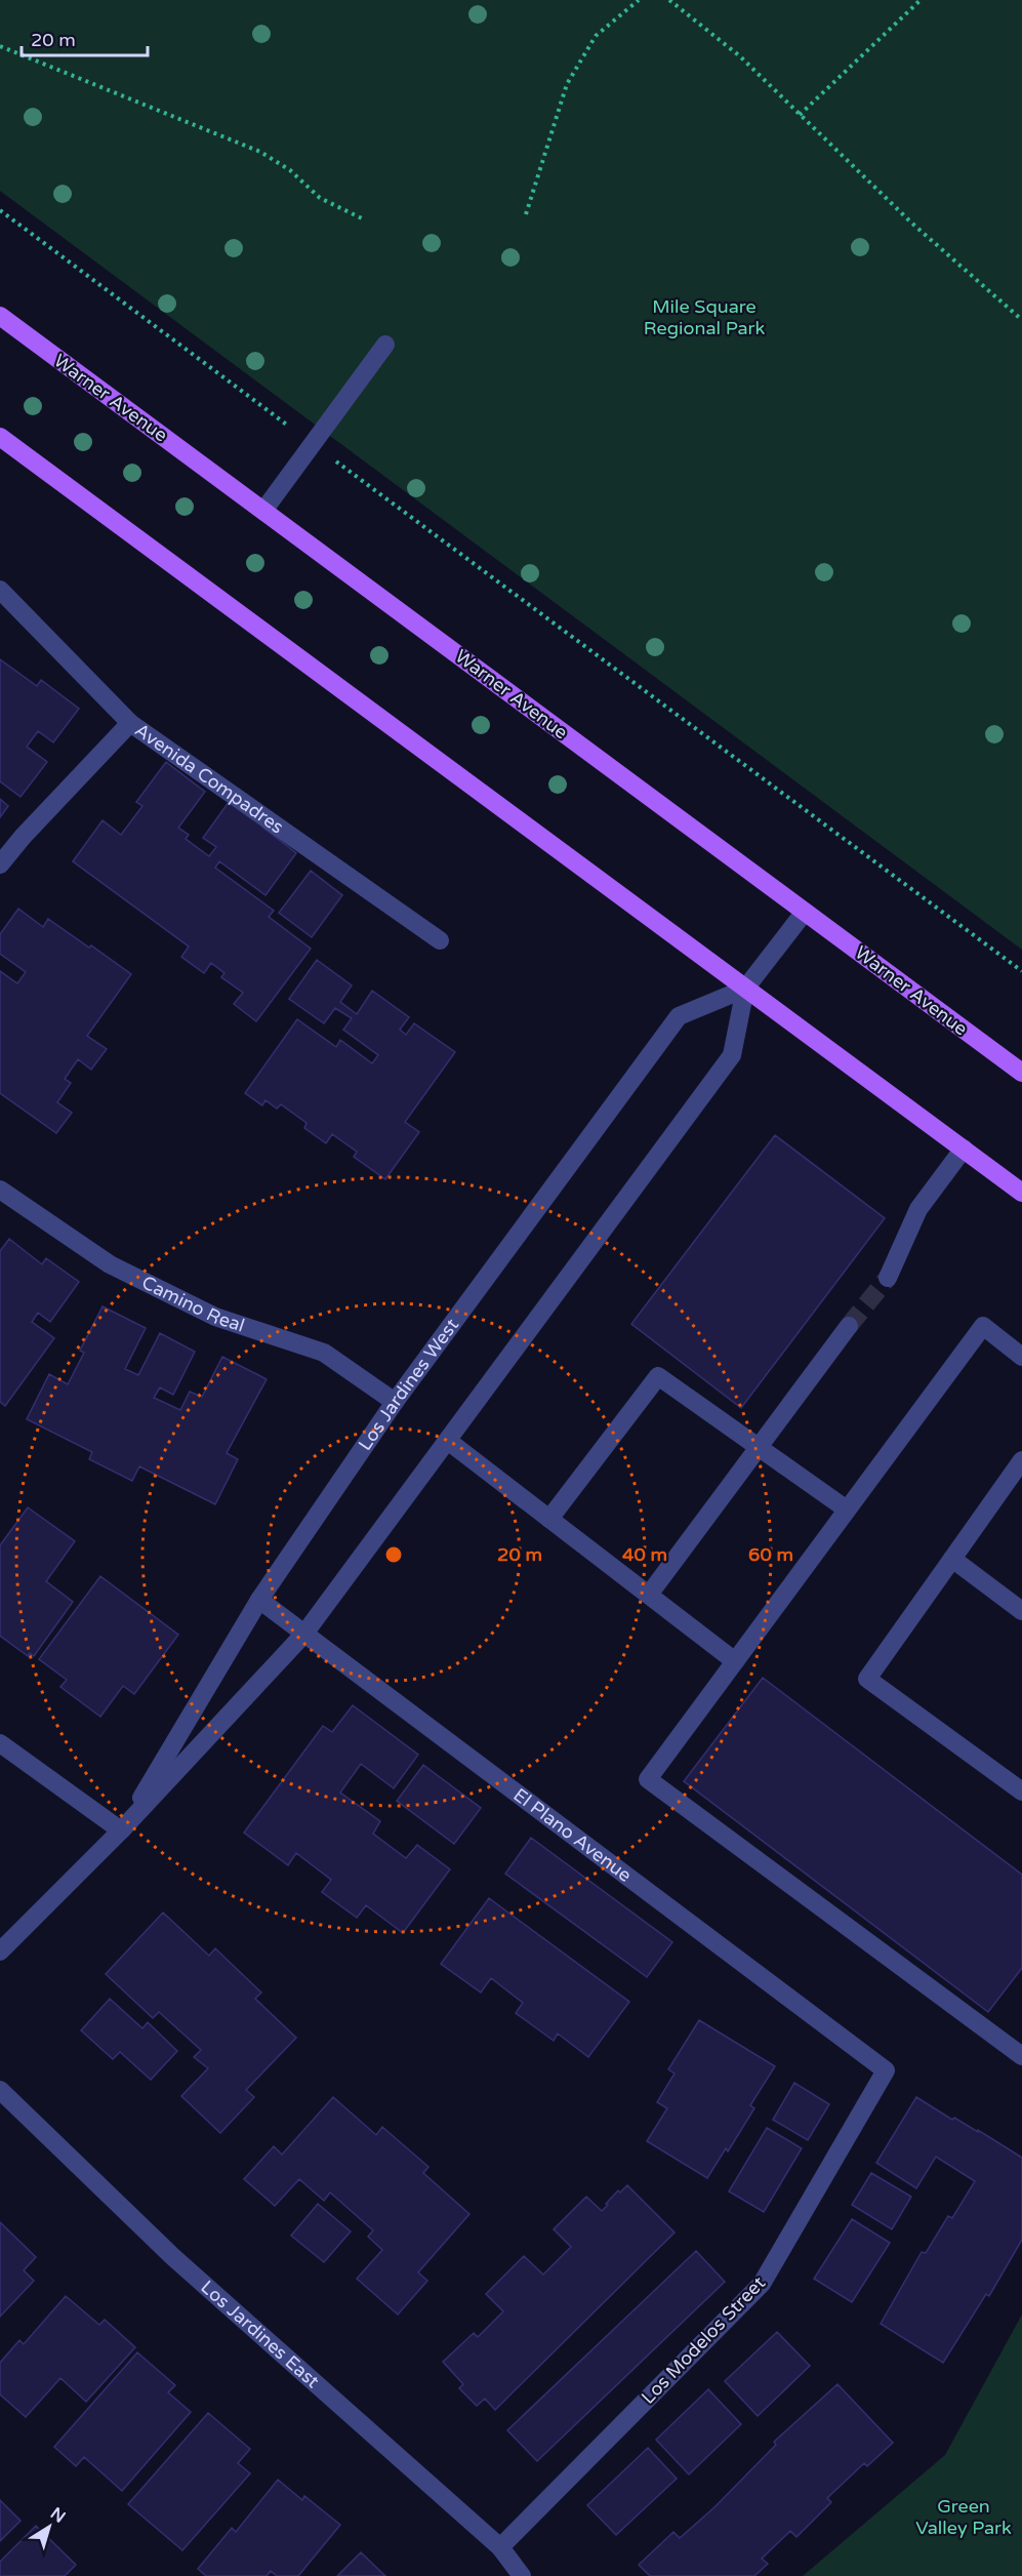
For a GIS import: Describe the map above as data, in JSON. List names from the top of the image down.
{
  "streets": {
    "main road": ["Warner Avenue"],
    "street": [
      "Avenida Compadres",
      "Camino Real",
      "Los Jardines West",
      "El Plano Avenue",
      "Los Jardines East",
      "Los Modelos Street"
    ]
  },
  "crossings": [
    ["Warner Avenue", "Los Jardines West"],
    ["Camino Real", "Los Jardines West"],
    ["Los Jardines West", "El Plano Avenue"],
    ["El Plano Avenue", "Los Modelos Street"],
    ["Los Jardines East", "Los Modelos Street"]
  ],
  "parks": ["Mile Square Regional Park", "Green Valley Park"],
  "scale_bar": "20 m",
  "north": "top right",
  "rings": ["20 m", "40 m", "60 m"]
}
